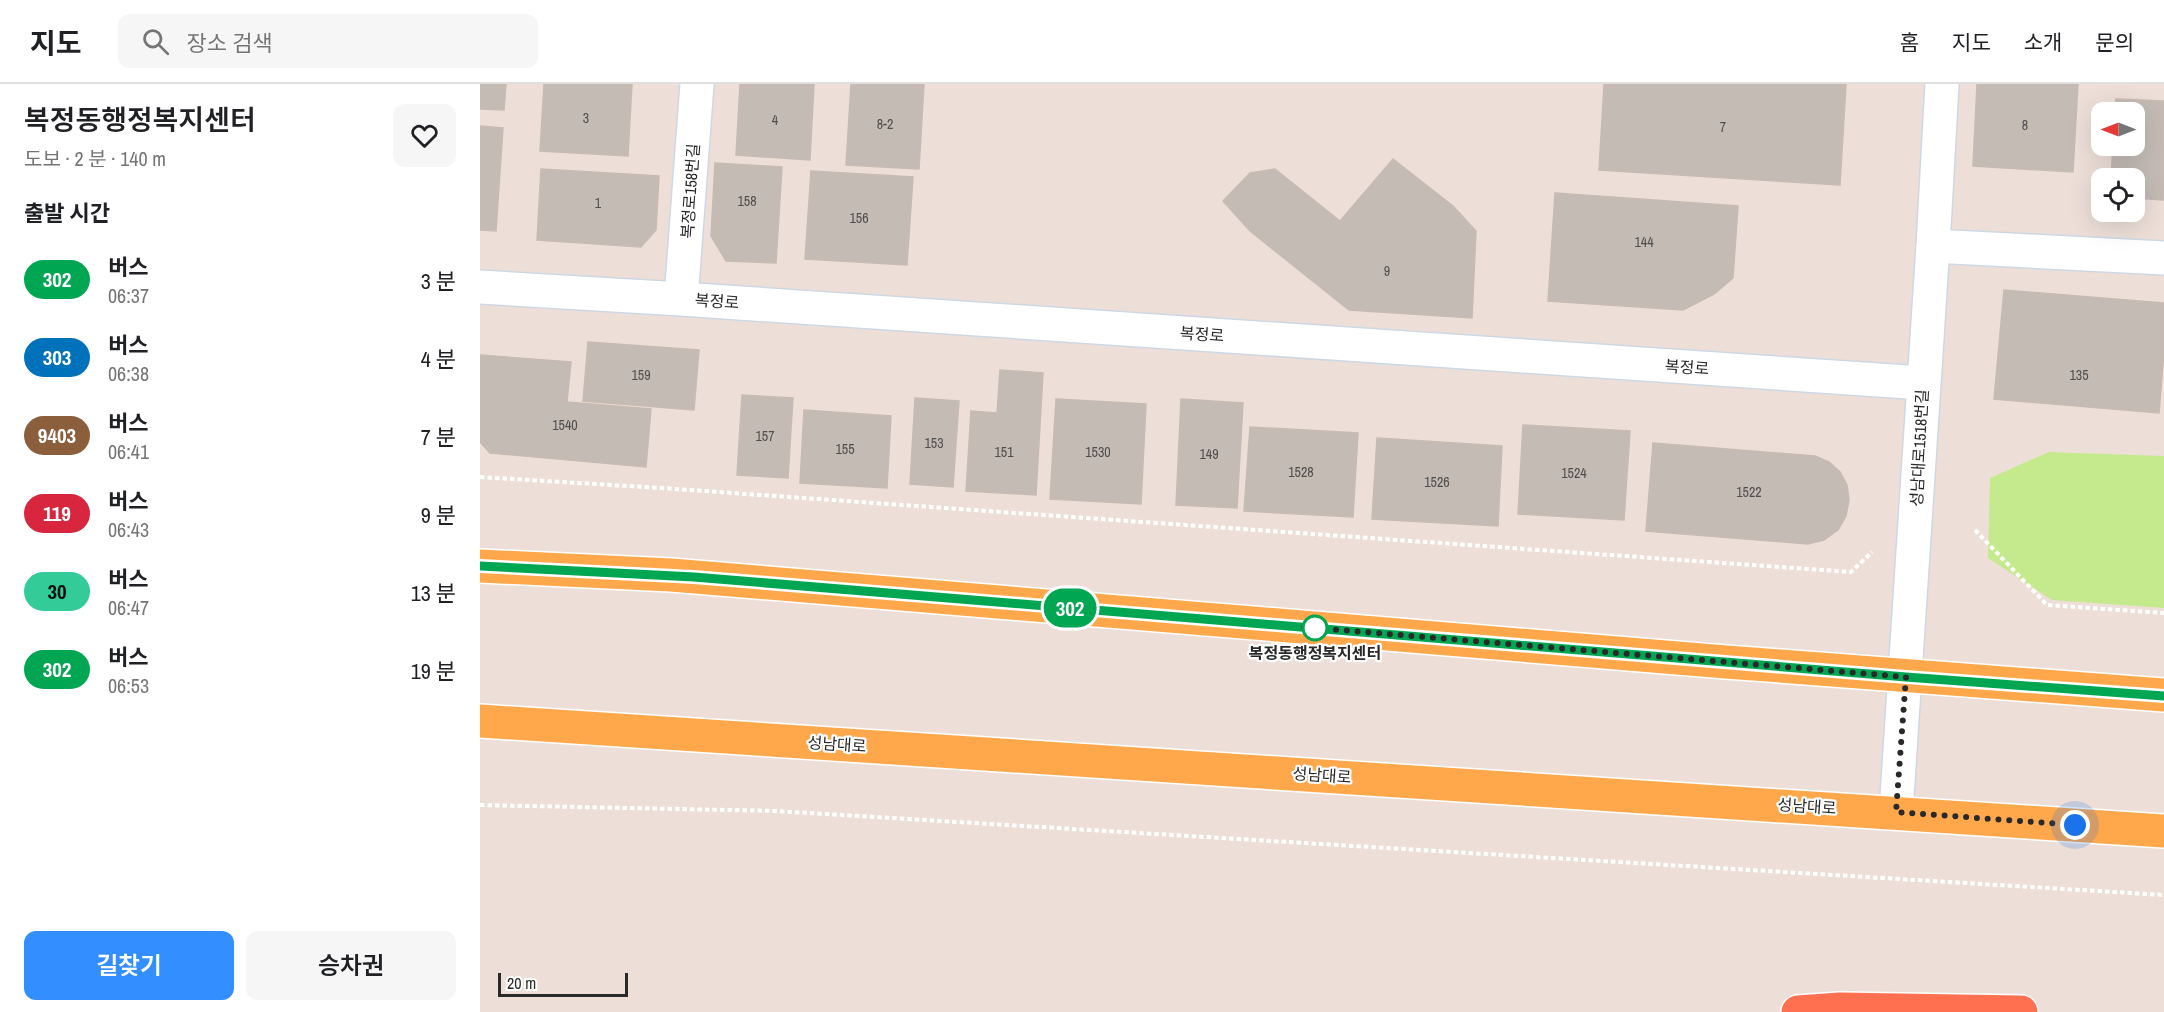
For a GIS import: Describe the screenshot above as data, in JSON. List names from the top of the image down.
{
  "streets": {
    "main road": ["성남대로"],
    "street": ["복정로158번길", "복정로", "성남대로1518번길"]
  },
  "crossings": [
    ["복정로158번길", "복정로"],
    ["복정로", "성남대로1518번길"],
    ["성남대로1518번길", "성남대로"]
  ],
  "places": ["복정동행정복지센터"],
  "lines": ["bus line 302"],
  "house_numbers": [
    "3",
    "4",
    "8-2",
    "8",
    "7",
    "158",
    "1",
    "156",
    "144",
    "9",
    "159",
    "135",
    "1540",
    "157",
    "153",
    "155",
    "151",
    "1530",
    "149",
    "1528",
    "1524",
    "1526",
    "1522"
  ],
  "scale_bar": "20 m",
  "north": "left",
  "page": {
    "header": "지도",
    "search": "장소 검색",
    "nav": [
      "홈",
      "지도",
      "소개",
      "문의"
    ],
    "heading": [
      ["복정동행정복지센터", "도보 · 2 분 · 140 m"],
      "출발 시간"
    ],
    "on_map": "302",
    "list": [
      {
        "mark": "302",
        "name": "버스",
        "note": "06:37",
        "value": "3 분"
      },
      {
        "mark": "303",
        "name": "버스",
        "note": "06:38",
        "value": "4 분"
      },
      {
        "mark": "9403",
        "name": "버스",
        "note": "06:41",
        "value": "7 분"
      },
      {
        "mark": "119",
        "name": "버스",
        "note": "06:43",
        "value": "9 분"
      },
      {
        "mark": "30",
        "name": "버스",
        "note": "06:47",
        "value": "13 분"
      },
      {
        "mark": "302",
        "name": "버스",
        "note": "06:53",
        "value": "19 분"
      }
    ],
    "buttons": ["길찾기", "승차권"],
    "scale": "20 m"
  }
}
